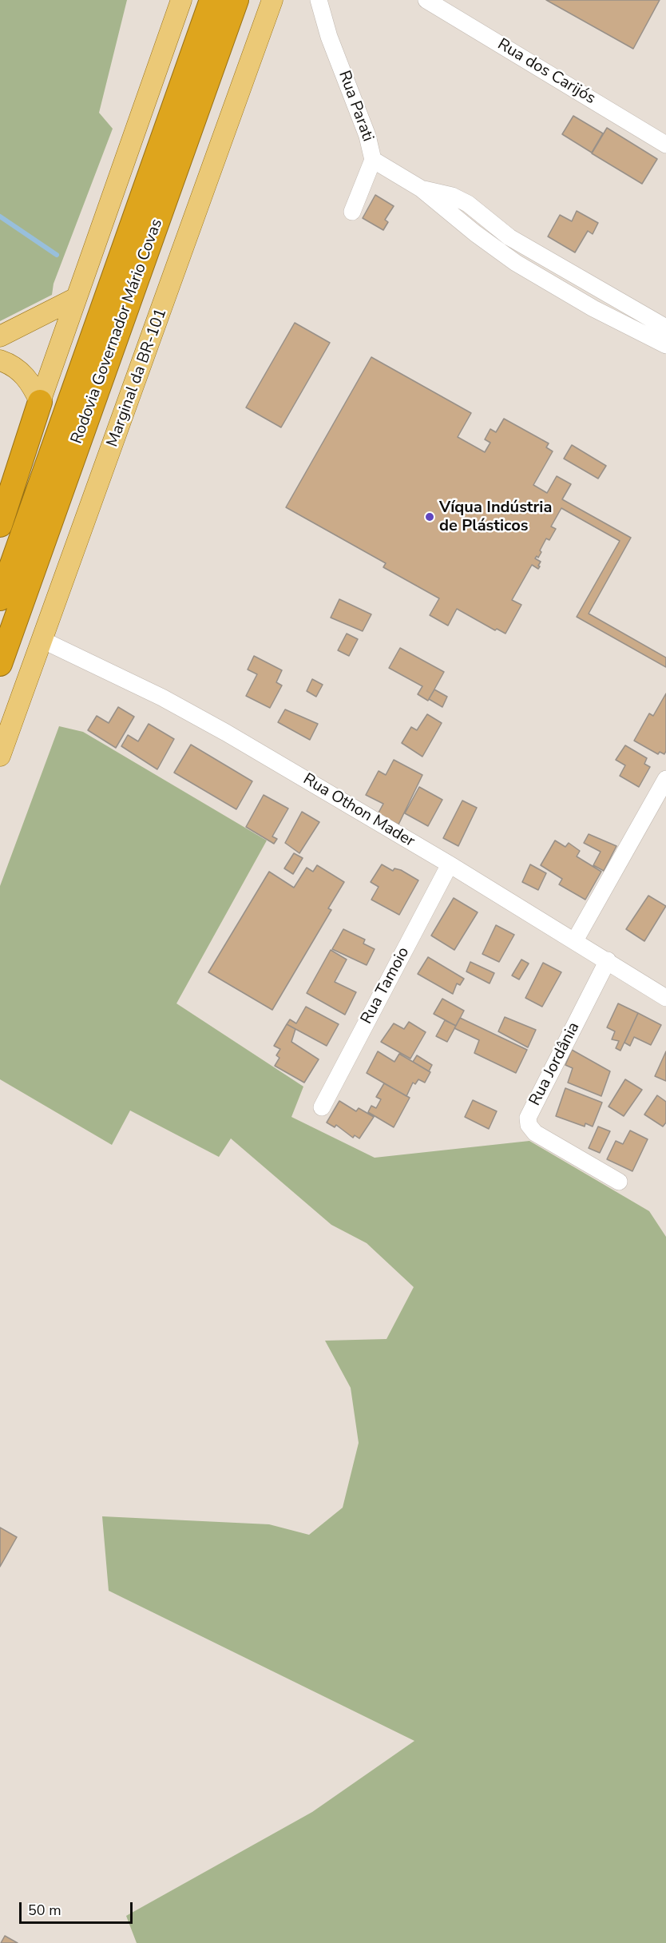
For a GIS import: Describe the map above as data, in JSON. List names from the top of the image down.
{
  "streets": {
    "highway": ["Rodovia Governador Mário Covas"],
    "main road": ["Marginal da BR-101"],
    "street": [
      "Rua dos Carijós",
      "Rua Parati",
      "Rua Othon Mader",
      "Rua Tamoio",
      "Rua Jordânia"
    ]
  },
  "crossings": [
    ["Marginal da BR-101", "Rua Othon Mader"],
    ["Rua Othon Mader", "Rua Tamoio"],
    ["Rua Othon Mader", "Rua Jordânia"]
  ],
  "places": ["Víqua Indústria de Plásticos"],
  "scale_bar": "50 m"
}
